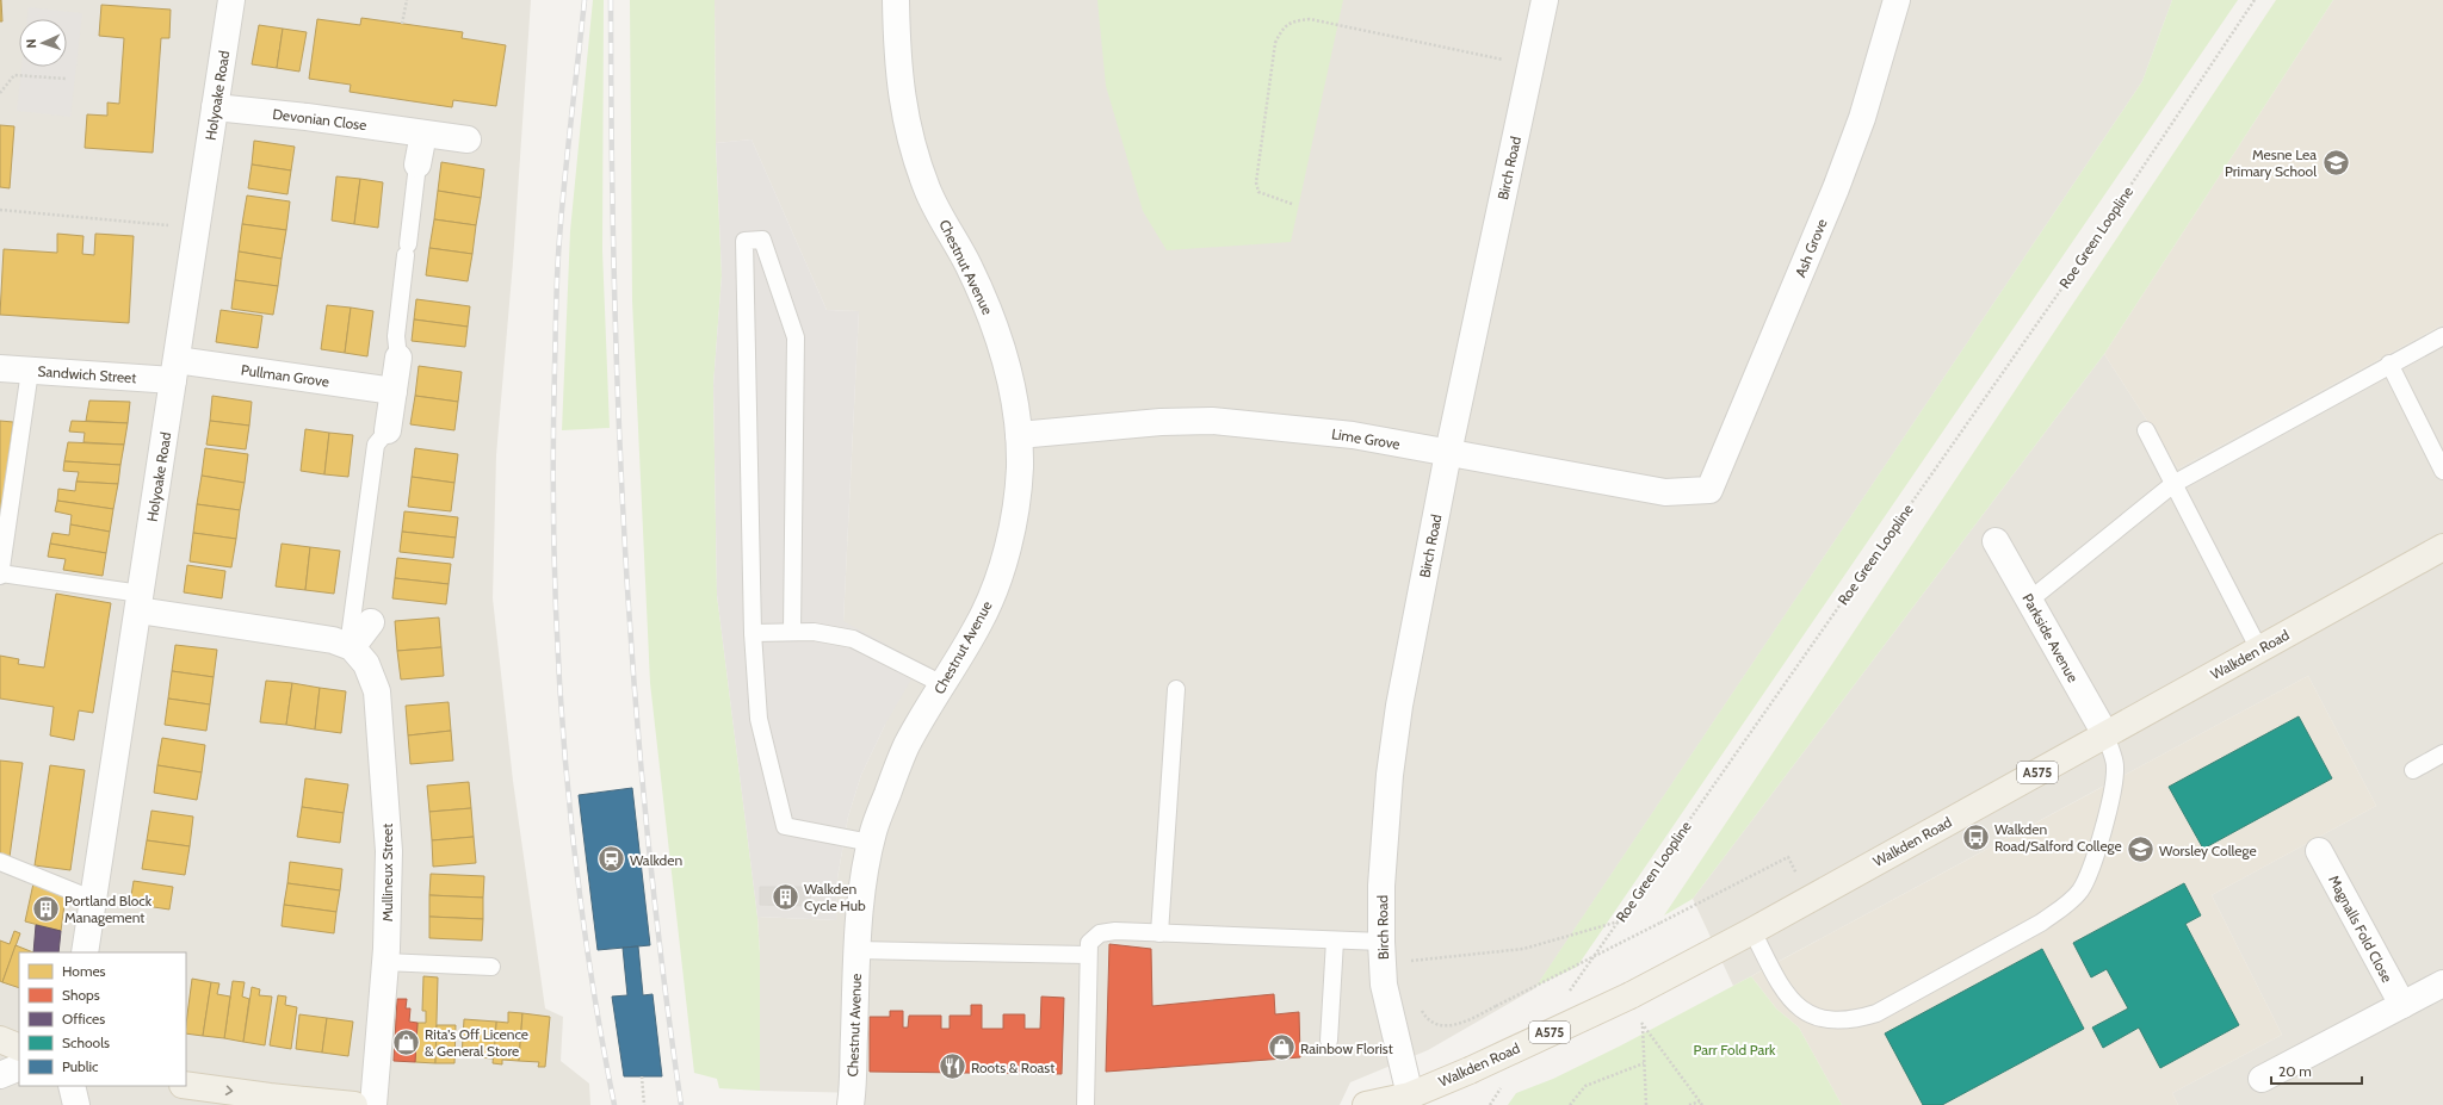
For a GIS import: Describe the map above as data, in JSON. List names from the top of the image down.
{
  "streets": {
    "main road": ["Walkden Road", "A575"],
    "street": [
      "Holyoake Road",
      "Devonian Close",
      "Birch Road",
      "Ash Grove",
      "Chestnut Avenue",
      "Sandwich Street",
      "Pullman Grove",
      "Lime Grove",
      "Parkside Avenue",
      "Mullineux Street",
      "Magnalls Fold Close"
    ],
    "path": ["Roe Green Loopline"]
  },
  "crossings": [
    ["Holyoake Road", "Devonian Close"],
    ["Holyoake Road", "Sandwich Street"],
    ["Holyoake Road", "Pullman Grove"],
    ["Birch Road", "Lime Grove"],
    ["Birch Road", "Walkden Road"],
    ["Ash Grove", "Lime Grove"],
    ["Chestnut Avenue", "Lime Grove"],
    ["Sandwich Street", "Pullman Grove"],
    ["Parkside Avenue", "Walkden Road"]
  ],
  "parks": ["Parr Fold Park"],
  "places": {
    "school or university": ["Mesne Lea Primary School", "Worsley College"],
    "bus stop": ["Walkden Road/Salford College"],
    "station": ["Walkden"],
    "building": ["Walkden Cycle Hub", "Portland Block Management"],
    "shop": ["Rita's Off Licence & General Store", "Rainbow Florist"],
    "restaurant": ["Roots & Roast"]
  },
  "legend": [
    "Homes",
    "Shops",
    "Offices",
    "Schools",
    "Public"
  ],
  "scale_bar": "20 m",
  "north": "left"
}
